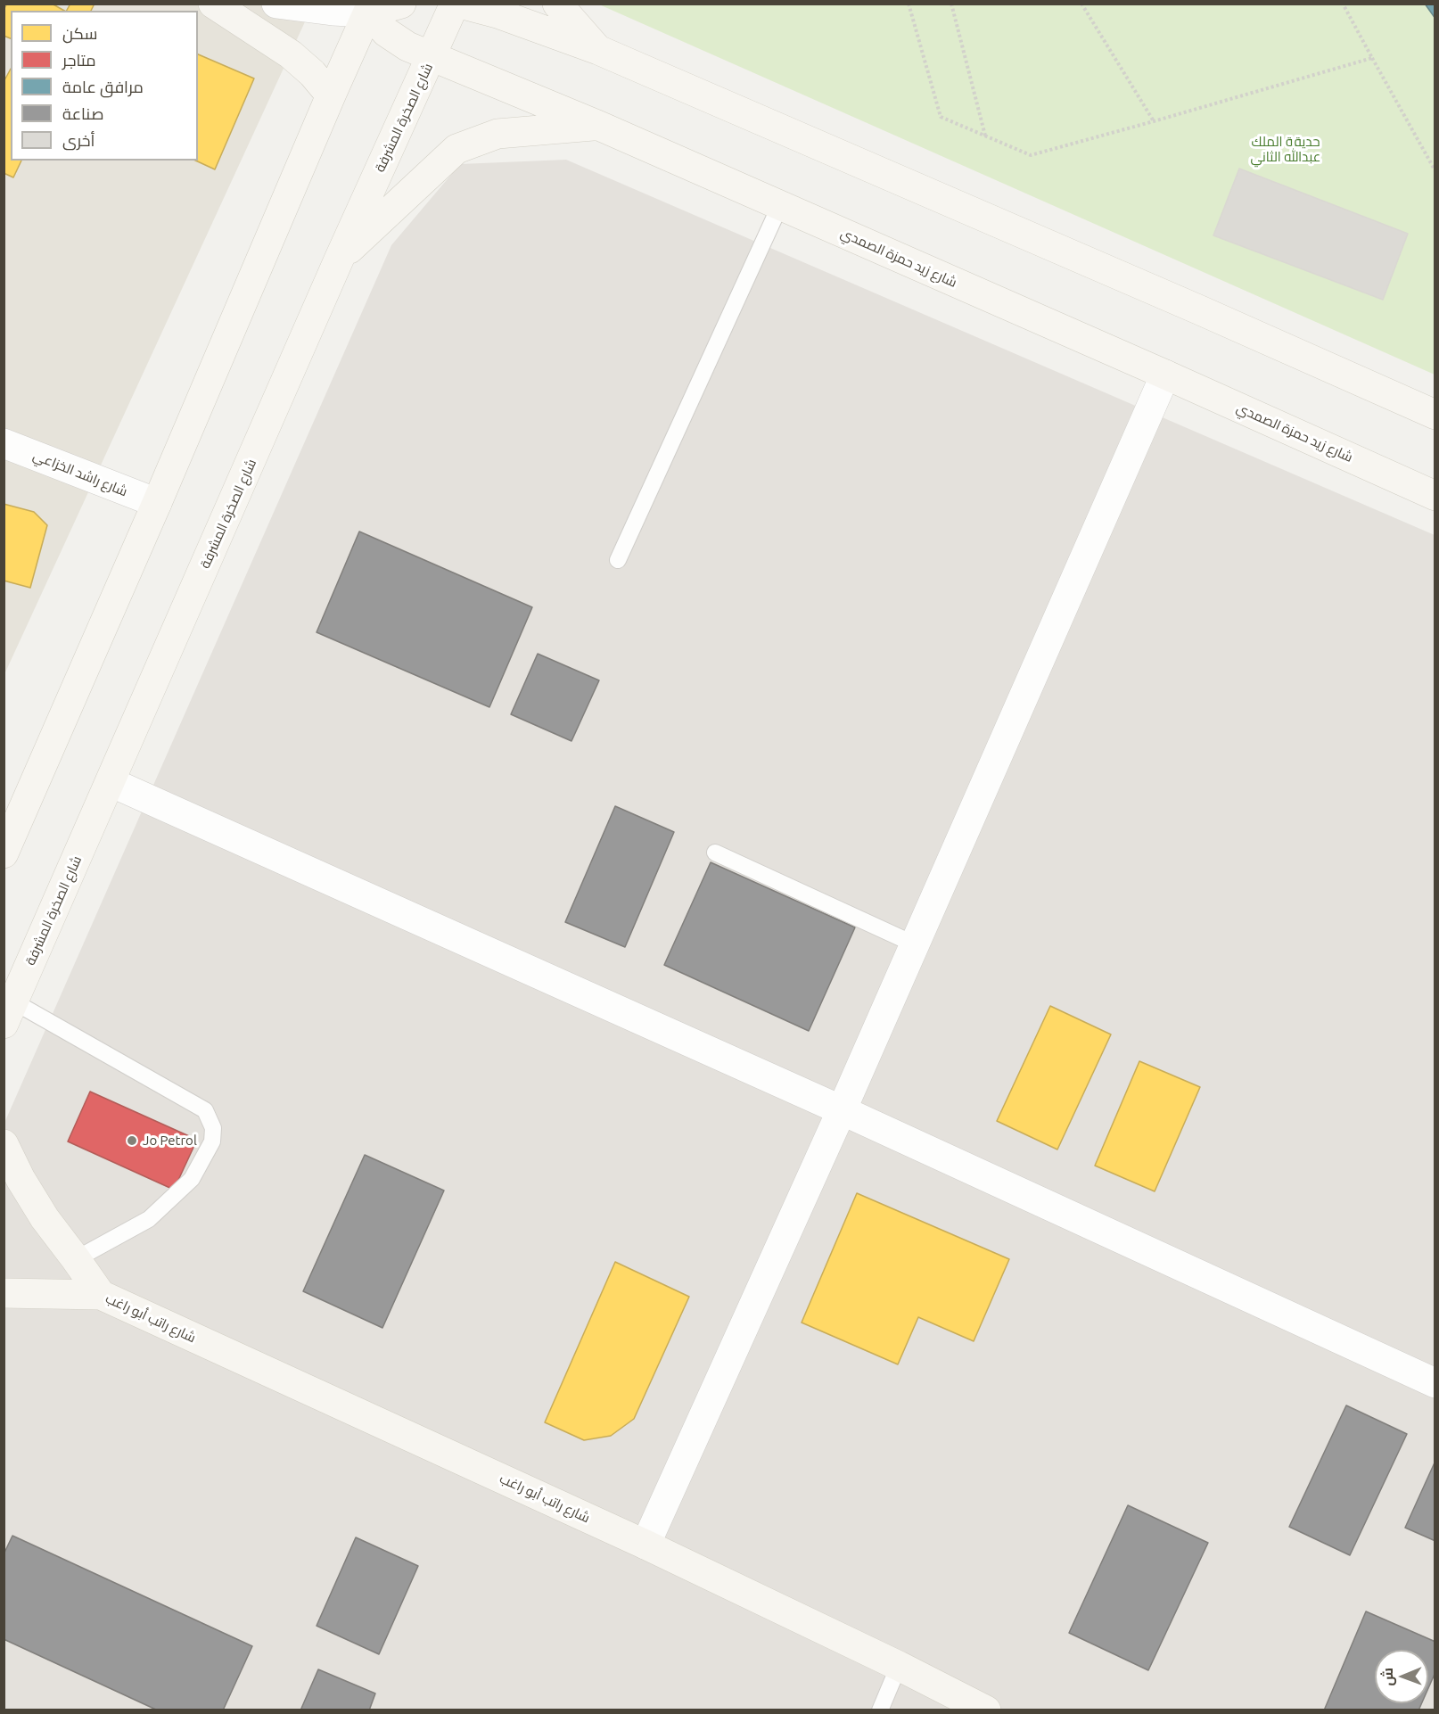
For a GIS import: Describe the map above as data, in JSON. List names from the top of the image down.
{
  "streets": {
    "street": [
      "شارع الصخرة المشرفة",
      "شارع زيد حمزة الصمدي",
      "شارع راشد الخزاعي",
      "شارع راتب أبو راغب"
    ]
  },
  "crossings": [
    ["شارع الصخرة المشرفة", "شارع زيد حمزة الصمدي"]
  ],
  "parks": ["حديقة الملك عبدالله الثاني"],
  "places": ["Jo Petrol"],
  "legend": [
    "سكن",
    "متاجر",
    "مرافق عامة",
    "صناعة",
    "أخرى"
  ],
  "north": "left"
}
